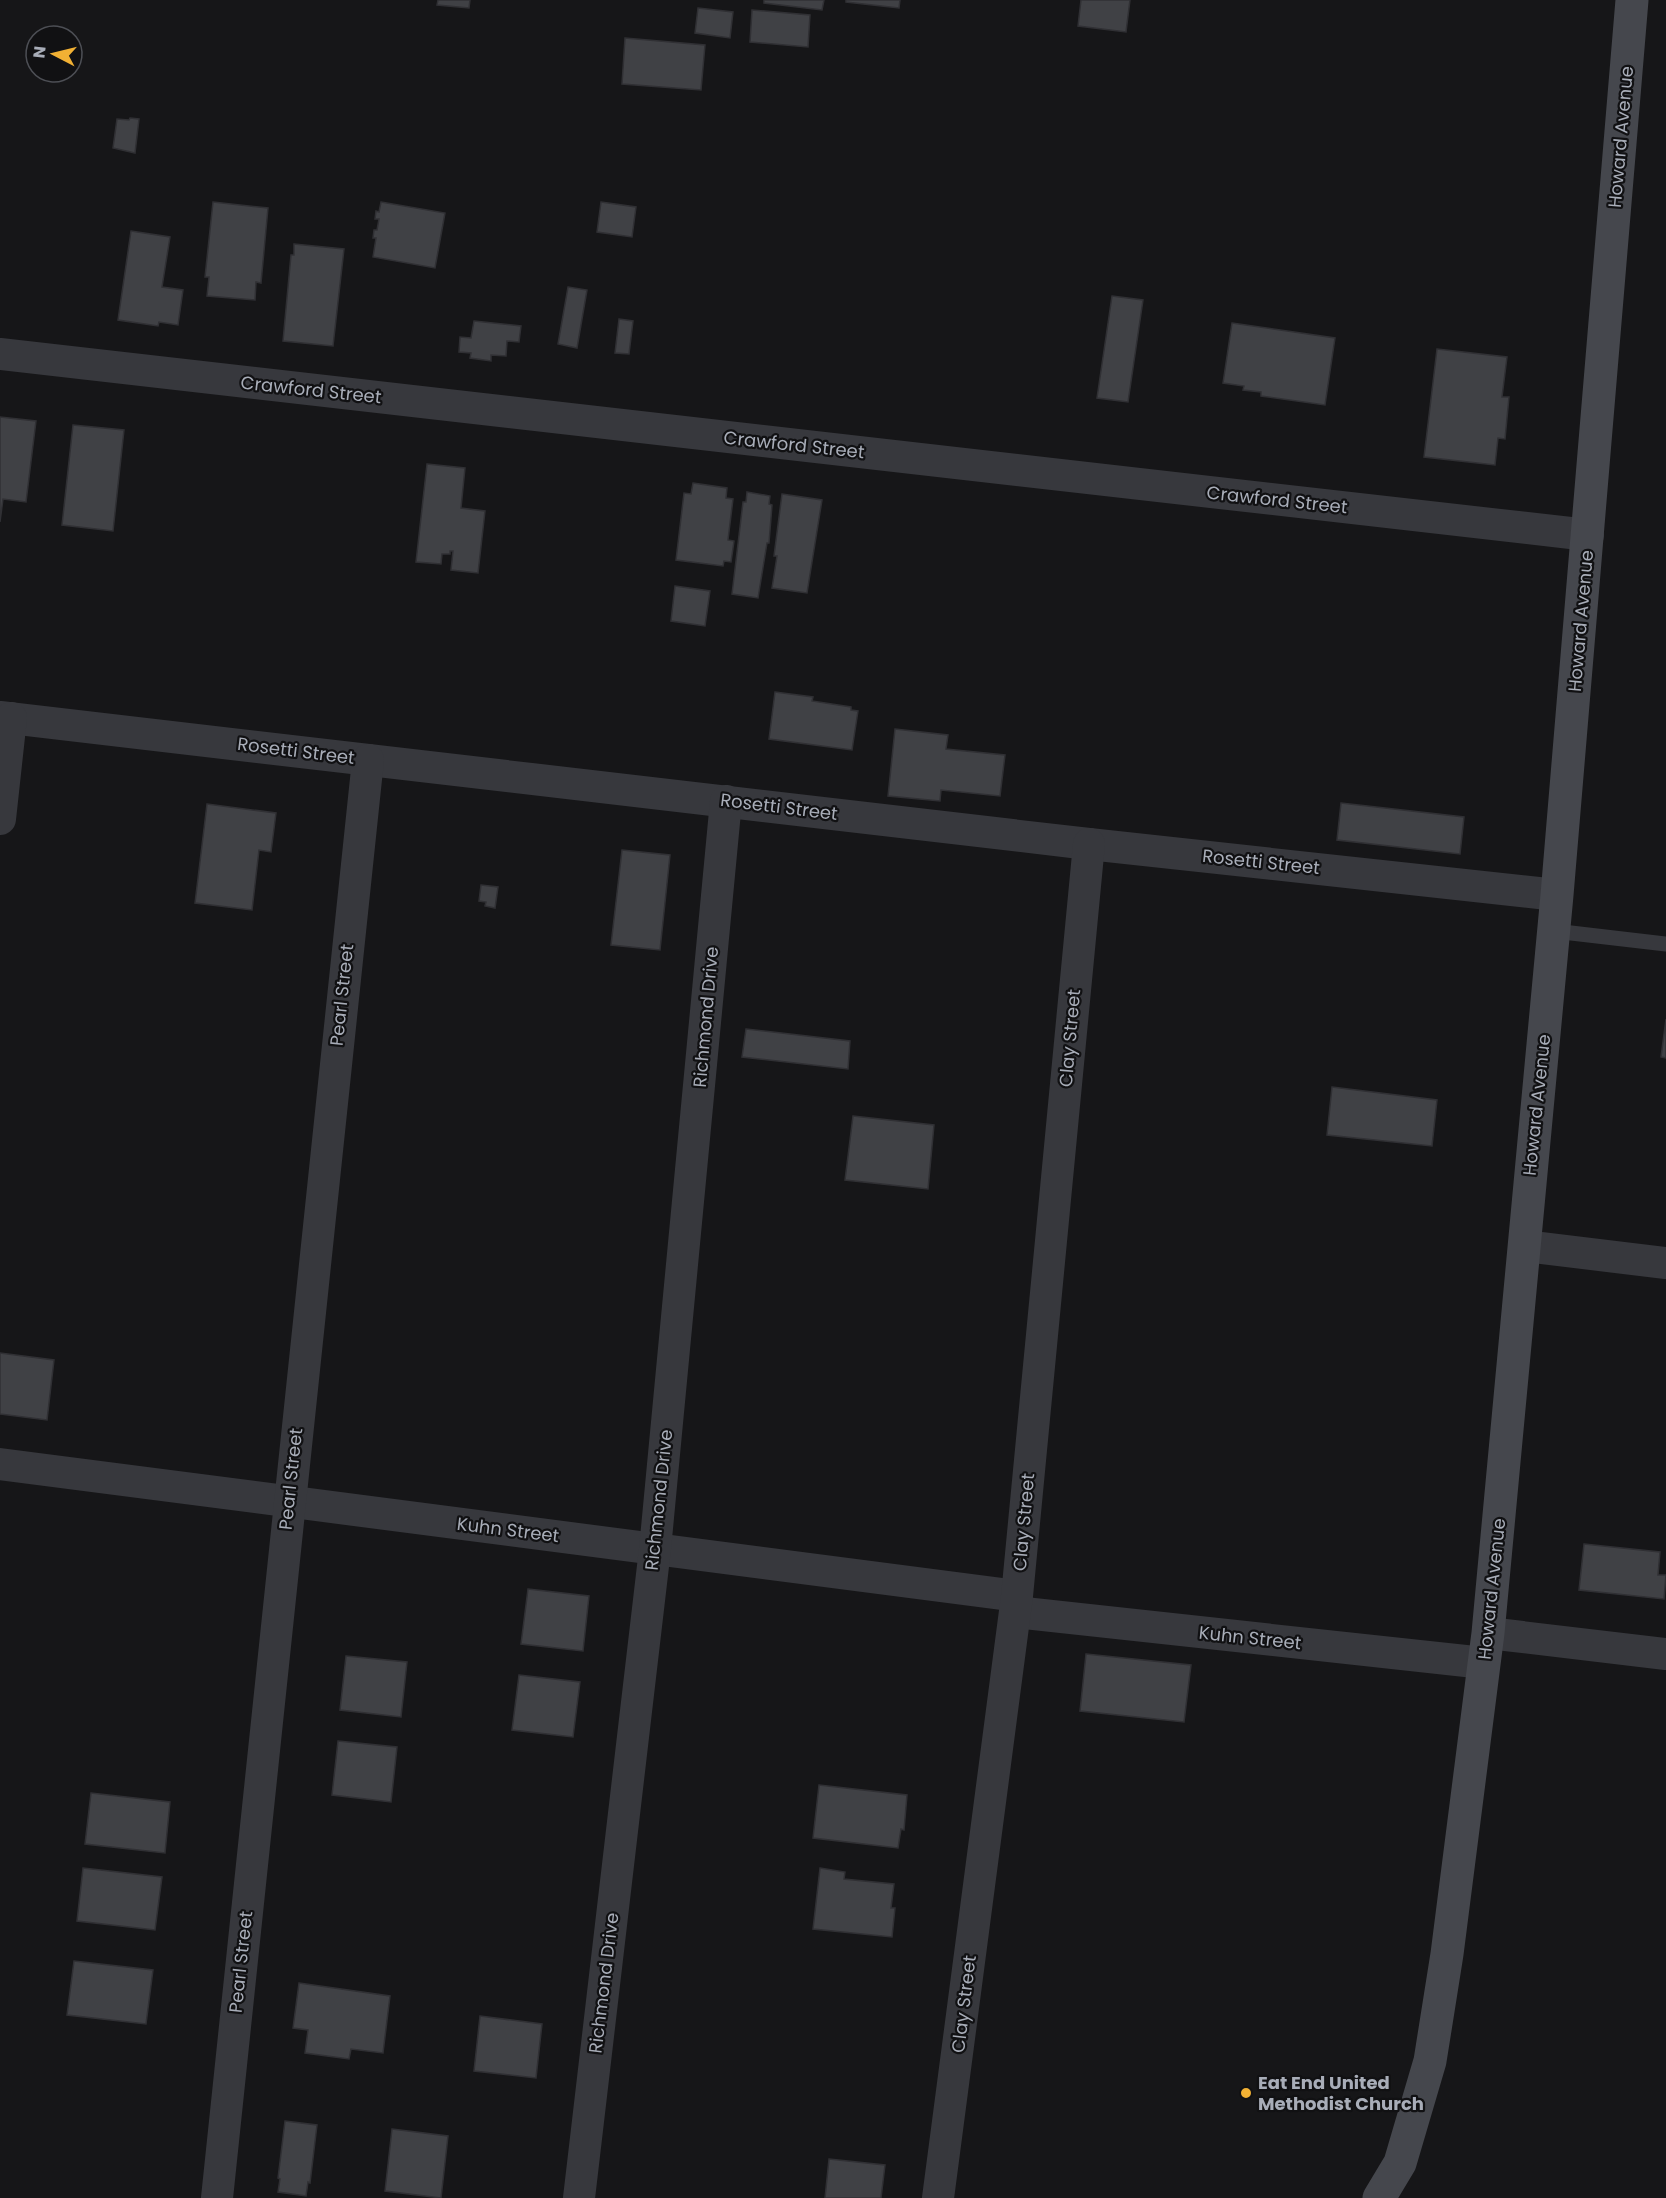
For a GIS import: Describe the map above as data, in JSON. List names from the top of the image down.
{
  "streets": {
    "main road": ["Howard Avenue"],
    "street": [
      "Crawford Street",
      "Rosetti Street",
      "Pearl Street",
      "Richmond Drive",
      "Clay Street",
      "Kuhn Street"
    ]
  },
  "crossings": [
    ["Howard Avenue", "Crawford Street"],
    ["Howard Avenue", "Rosetti Street"],
    ["Howard Avenue", "Kuhn Street"],
    ["Rosetti Street", "Pearl Street"],
    ["Rosetti Street", "Richmond Drive"],
    ["Rosetti Street", "Clay Street"],
    ["Pearl Street", "Kuhn Street"],
    ["Richmond Drive", "Kuhn Street"],
    ["Clay Street", "Kuhn Street"]
  ],
  "places": ["Eat End United Methodist Church"],
  "north": "left"
}
